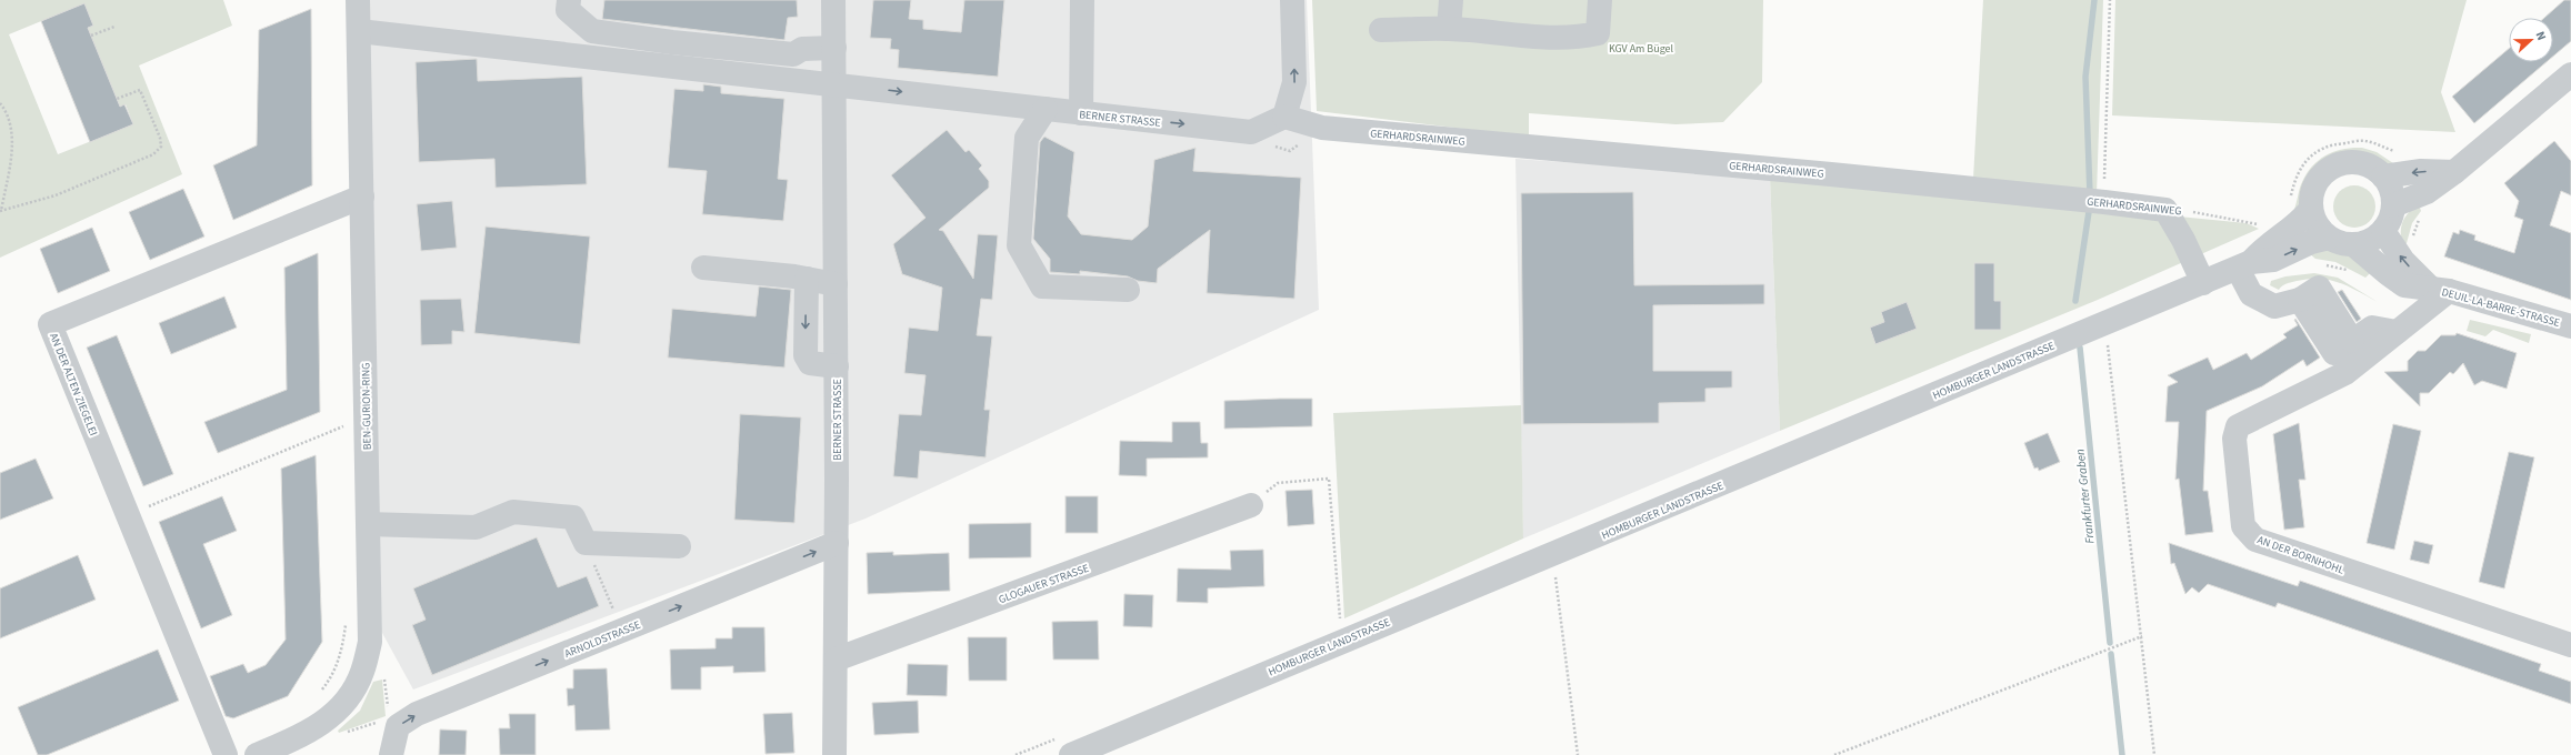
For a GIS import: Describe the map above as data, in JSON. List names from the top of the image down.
{
  "streets": {
    "street": [
      "BERNER STRASSE",
      "GERHARDSRAINWEG",
      "DEUIL-LA-BARRE-STRASSE",
      "HOMBURGER LANDSTRASSE",
      "AN DER ALTEN ZIEGELEI",
      "BEN-GURION-RING",
      "AN DER BORNHOHL",
      "GLOGAUER STRASSE",
      "ARNOLDSTRASSE"
    ]
  },
  "crossings": [
    ["BERNER STRASSE", "GERHARDSRAINWEG"],
    ["BERNER STRASSE", "GLOGAUER STRASSE"],
    ["BERNER STRASSE", "ARNOLDSTRASSE"],
    ["DEUIL-LA-BARRE-STRASSE", "HOMBURGER LANDSTRASSE"],
    ["DEUIL-LA-BARRE-STRASSE", "AN DER BORNHOHL"],
    ["AN DER ALTEN ZIEGELEI", "BEN-GURION-RING"]
  ],
  "one_way": ["ARNOLDSTRASSE"],
  "water": ["Frankfurter Graben"],
  "parks": ["KGV Am Bügel"],
  "north": "right"
}
